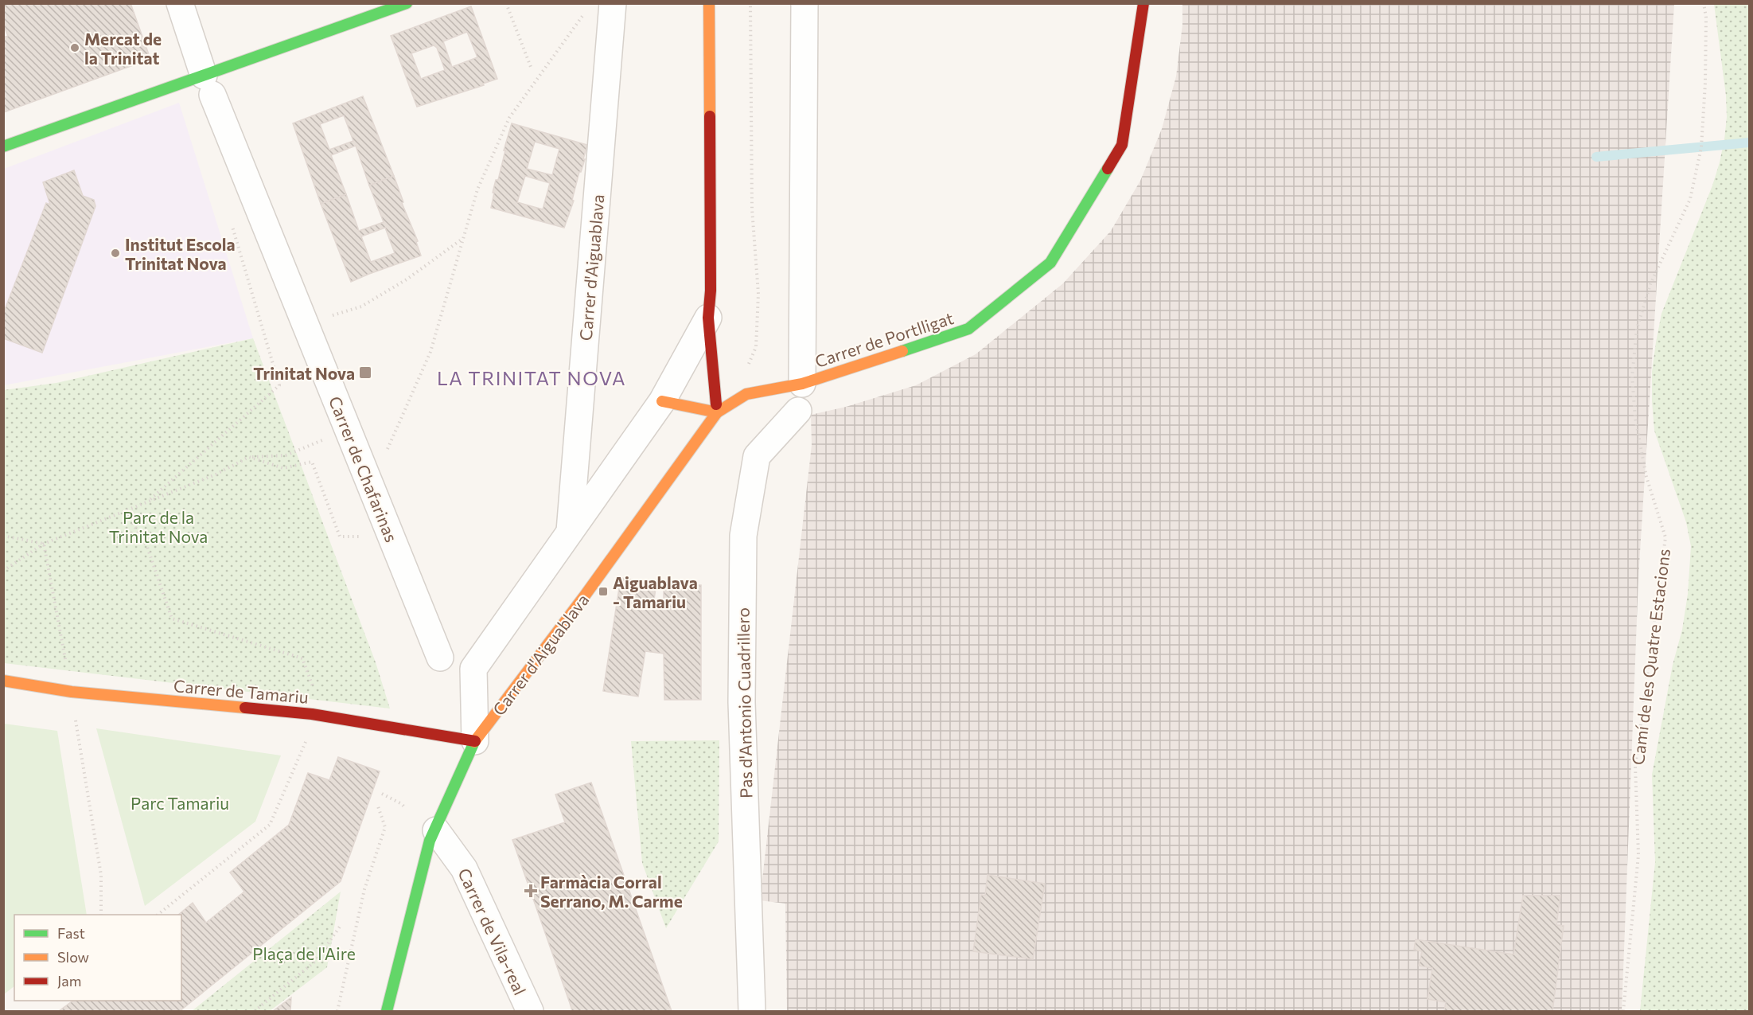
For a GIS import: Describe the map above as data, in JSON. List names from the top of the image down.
{
  "streets": {
    "street": [
      "Carrer d'Aiguablava",
      "Carrer de Portlligat",
      "Carrer de Chafarinas",
      "Carrer de Tamariu",
      "Pas d'Antonio Cuadrillero",
      "Carrer de Vila-real"
    ],
    "path": ["Camí de les Quatre Estacions"]
  },
  "crossings": [
    ["Carrer d'Aiguablava", "Carrer de Portlligat"],
    ["Carrer d'Aiguablava", "Carrer de Tamariu"],
    ["Carrer d'Aiguablava", "Carrer de Vila-real"]
  ],
  "districts": ["LA TRINITAT NOVA"],
  "parks": ["Parc de la Trinitat Nova", "Parc Tamariu", "Plaça de l'Aire"],
  "places": {
    "other": ["Mercat de la Trinitat", "Institut Escola Trinitat Nova"],
    "transit": ["Trinitat Nova", "Aiguablava - Tamariu"],
    "health": ["Farmàcia Corral Serrano, M. Carme"]
  },
  "legend": ["Fast", "Slow", "Jam"]
}
